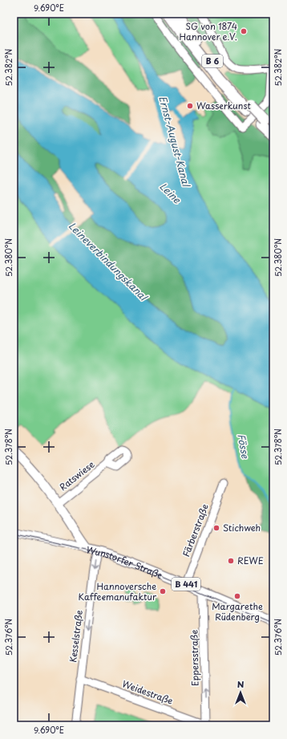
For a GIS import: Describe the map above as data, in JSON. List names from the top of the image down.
{
  "streets": {
    "highway": ["B 6"],
    "main road": ["Wunstorfer Straße", "B 441"],
    "street": [
      "Ratswiese",
      "Färberstraße",
      "Kesselstraße",
      "Eppersstraße",
      "Weidestraße"
    ]
  },
  "crossings": [
    ["Ratswiese", "Wunstorfer Straße"],
    ["Färberstraße", "Wunstorfer Straße"],
    ["Wunstorfer Straße", "Kesselstraße"],
    ["Wunstorfer Straße", "Eppersstraße"],
    ["Kesselstraße", "Weidestraße"],
    ["Eppersstraße", "Weidestraße"]
  ],
  "one_way": ["Kesselstraße", "Eppersstraße"],
  "water": [
    "Ernst-August-Kanal",
    "Leine",
    "Leineverbindungskanal",
    "Fösse"
  ],
  "places": [
    "SG von 1874 Hannover e.V.",
    "Wasserkunst",
    "Stichweh",
    "REWE",
    "Hannoversche Kaffeemanufaktur",
    "Margarethe Rüdenberg"
  ],
  "north": "top",
  "coordinates": [
    "9.690°E",
    "52.382°N",
    "52.380°N",
    "52.378°N",
    "52.376°N"
  ]
}
